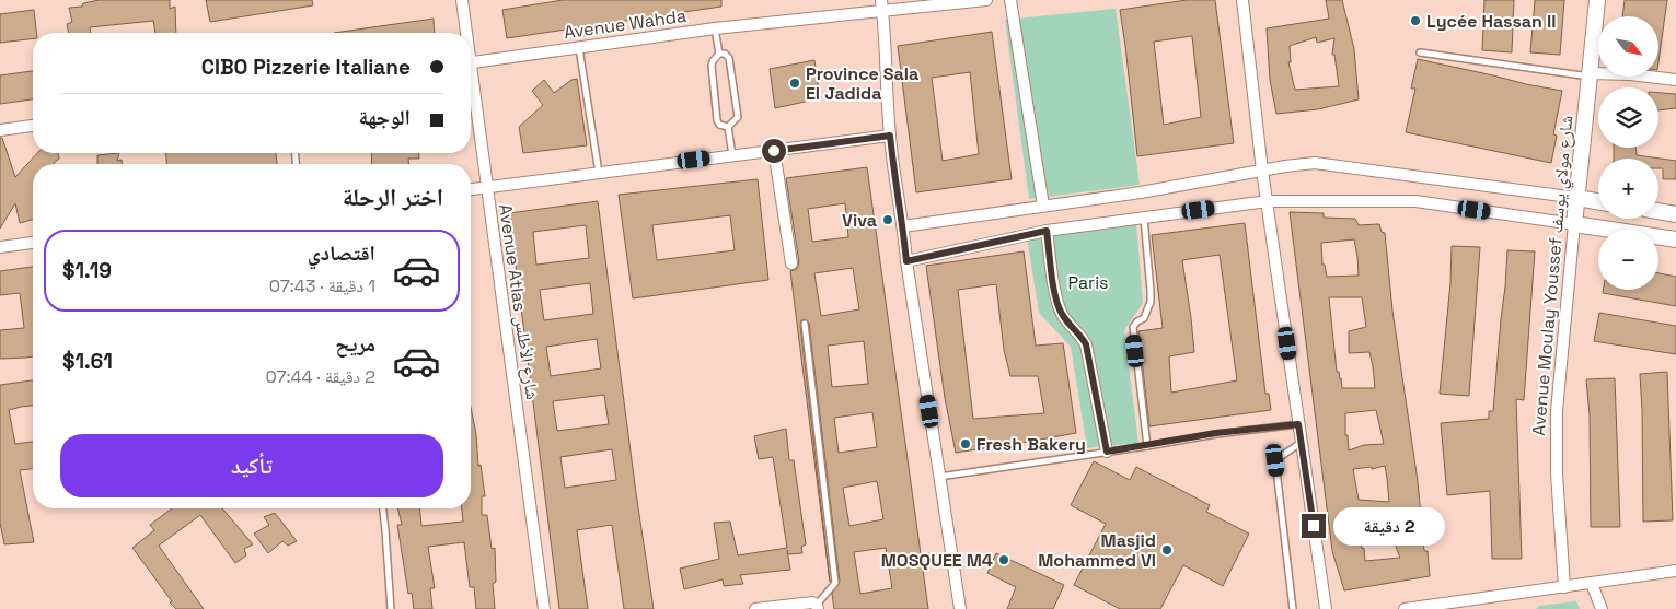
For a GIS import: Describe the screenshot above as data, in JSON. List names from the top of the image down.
{
  "streets": {
    "street": ["Avenue Wahda", "Avenue Moulay Youssef شارع مولاي يوسف", "Avenue Atlas شارع الأطلس"]
  },
  "parks": ["Paris"],
  "places": [
    "Lycée Hassan II",
    "Province Sala El Jadida",
    "Viva",
    "Fresh Bakery",
    "Masjid Mohammed VI",
    "MOSQUEE M4"
  ],
  "north": "bottom right",
  "page": {
    "map_buttons": ["+", "−"],
    "banner": ["CIBO Pizzerie Italiane", "الوجهة"],
    "heading": "اختر الرحلة",
    "list": [
      {
        "name": "اقتصادي",
        "note": "1 دقيقة · 07:43",
        "value": "$1.19"
      },
      {
        "name": "مريح",
        "note": "2 دقيقة · 07:44",
        "value": "$1.61"
      }
    ],
    "buttons": "تأكيد",
    "bubble": "2 دقيقة"
  }
}
